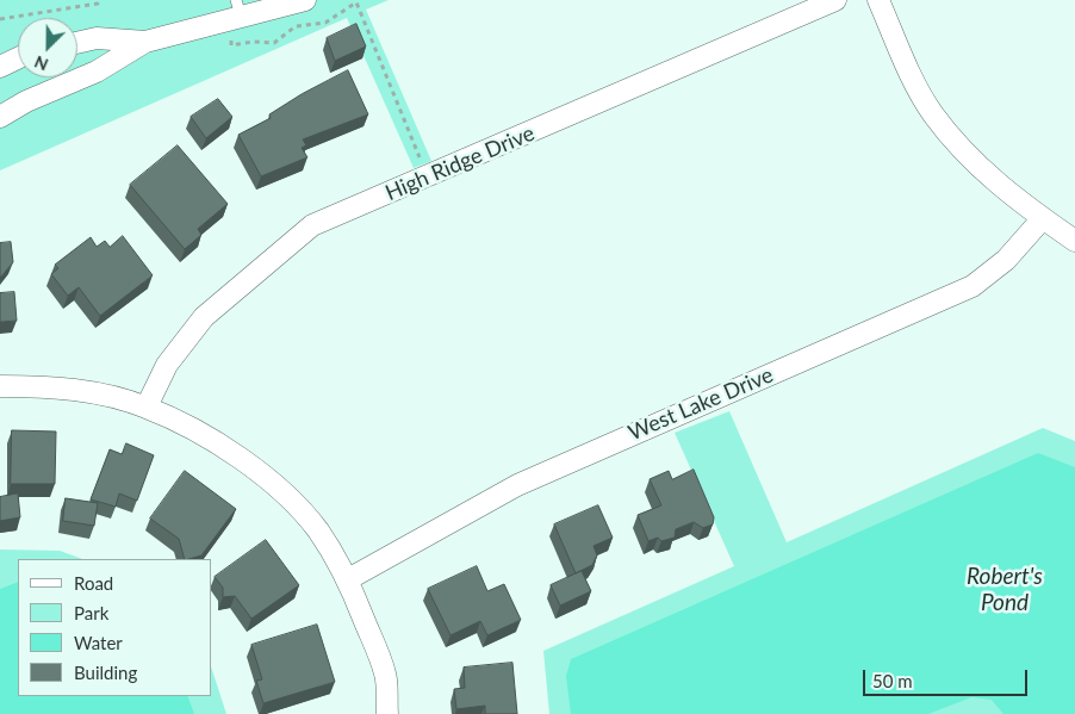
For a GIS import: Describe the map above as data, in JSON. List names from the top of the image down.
{
  "streets": {
    "street": ["High Ridge Drive", "West Lake Drive"]
  },
  "water": ["Robert's Pond"],
  "legend": [
    "Road",
    "Park",
    "Water",
    "Building"
  ],
  "scale_bar": "50 m",
  "north": "bottom left"
}
